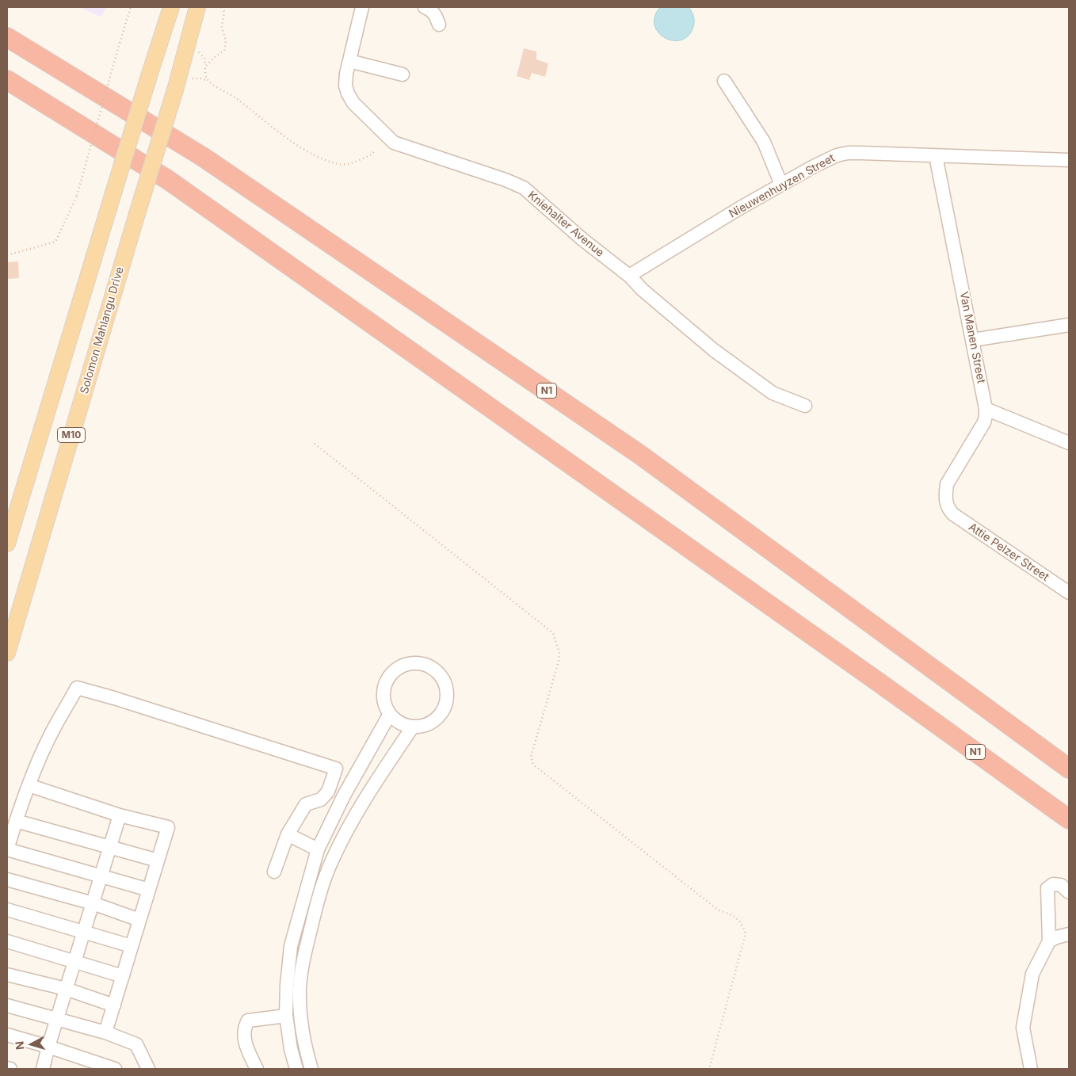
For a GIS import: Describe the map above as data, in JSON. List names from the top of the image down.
{
  "streets": {
    "highway": ["N1"],
    "main road": ["Solomon Mahlangu Drive", "M10"],
    "street": [
      "Nieuwenhuyzen Street",
      "Kniehalter Avenue",
      "Van Manen Street",
      "Attie Pelzer Street"
    ]
  },
  "crossings": [
    ["Nieuwenhuyzen Street", "Kniehalter Avenue"],
    ["Nieuwenhuyzen Street", "Van Manen Street"],
    ["Van Manen Street", "Attie Pelzer Street"]
  ],
  "north": "left"
}
